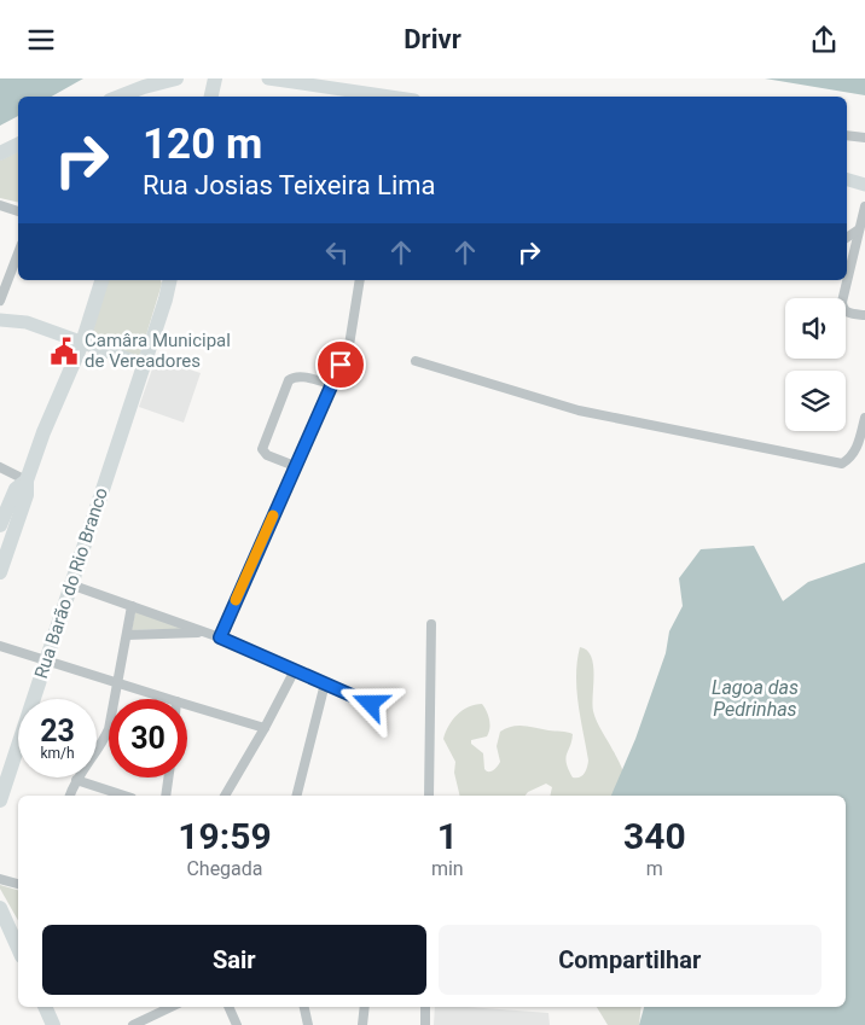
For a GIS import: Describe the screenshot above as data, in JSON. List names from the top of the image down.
{
  "streets": {
    "main road": ["Rua Barão do Rio Branco"]
  },
  "water": ["Lagoa das Pedrinhas"],
  "places": {
    "public building": ["Camâra Municipal de Vereadores"]
  },
  "page": {
    "header": "Drivr",
    "turn": ["120 m", "Rua Josias Teixeira Lima"],
    "speed": "23 km/h",
    "limit": "30",
    "eta": [
      "19:59",
      "Chegada",
      "1",
      "min",
      "340",
      "m"
    ],
    "buttons": ["Sair", "Compartilhar"]
  }
}
